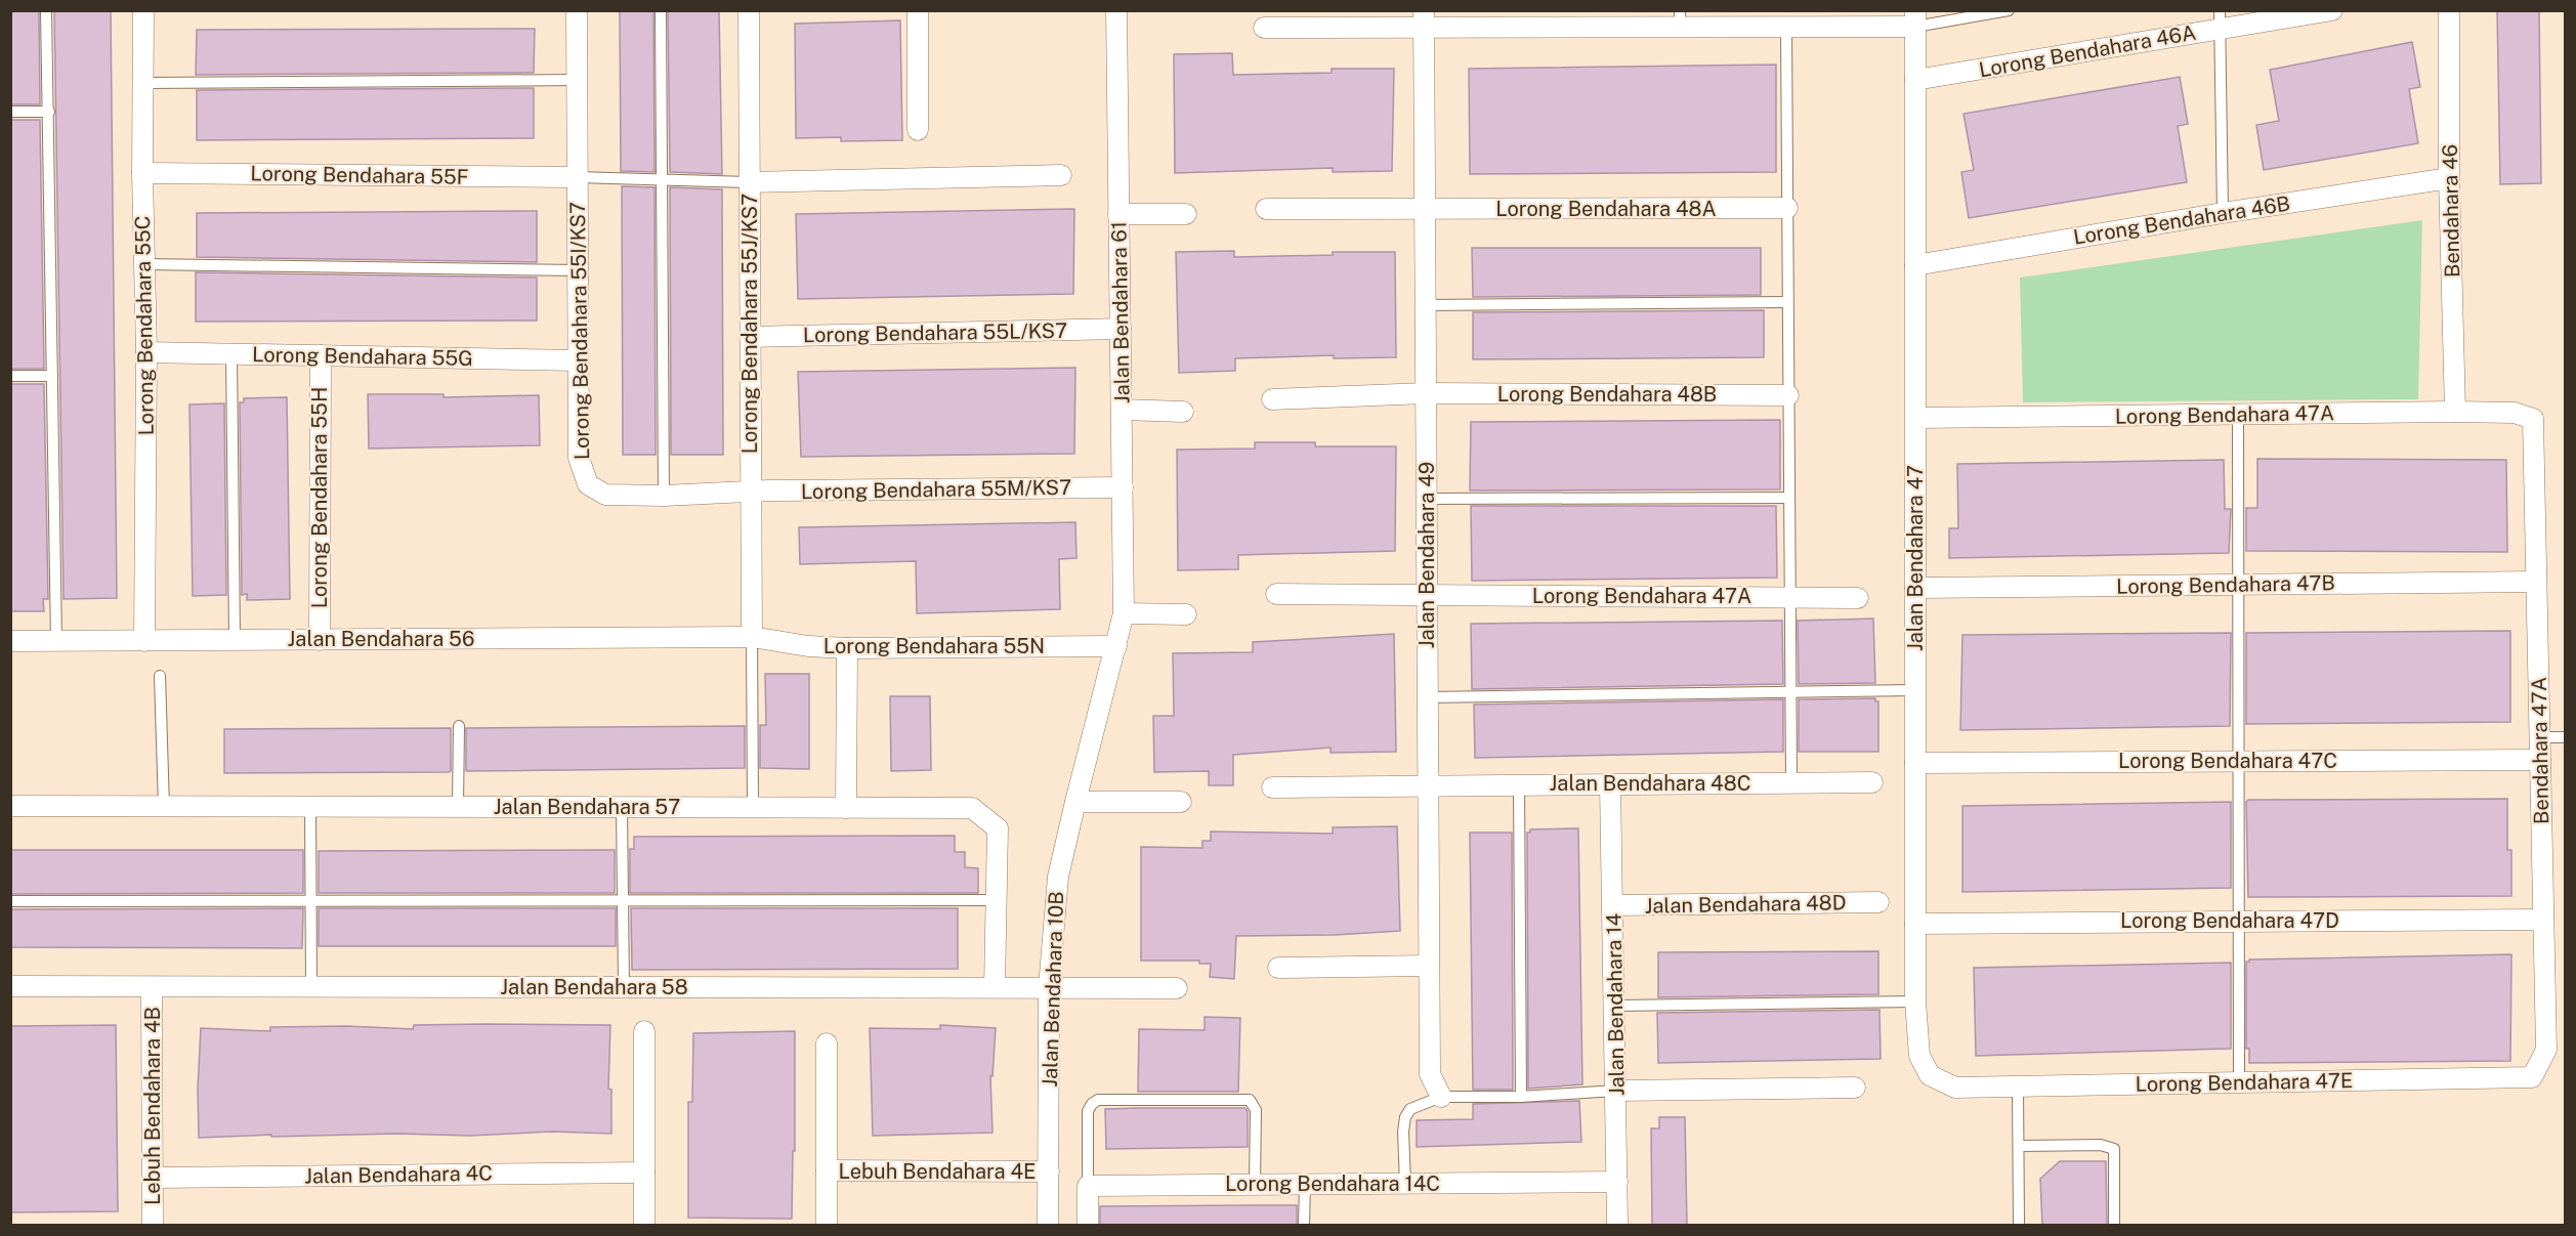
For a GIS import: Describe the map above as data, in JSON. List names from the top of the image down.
{
  "streets": {
    "street": [
      "Lorong Bendahara 46A",
      "Lorong Bendahara 55F",
      "Lorong Bendahara 48A",
      "Bendahara 46",
      "Lorong Bendahara 46B",
      "Jalan Bendahara 61",
      "Lorong Bendahara 55J/KS7",
      "Lorong Bendahara 55C",
      "Lorong Bendahara 55I/KS7",
      "Lorong Bendahara 55L/KS7",
      "Lorong Bendahara 55G",
      "Lorong Bendahara 48B",
      "Lorong Bendahara 47A",
      "Lorong Bendahara 55M/KS7",
      "Lorong Bendahara 55H",
      "Jalan Bendahara 49",
      "Jalan Bendahara 47",
      "Lorong Bendahara 47B",
      "Jalan Bendahara 56",
      "Lorong Bendahara 55N",
      "Bendahara 47A",
      "Lorong Bendahara 47C",
      "Jalan Bendahara 48C",
      "Jalan Bendahara 57",
      "Jalan Bendahara 48D",
      "Lorong Bendahara 47D",
      "Jalan Bendahara 58",
      "Jalan Bendahara 10B",
      "Jalan Bendahara 14",
      "Lorong Bendahara 47E",
      "Lebuh Bendahara 4B",
      "Lebuh Bendahara 4E",
      "Jalan Bendahara 4C",
      "Lorong Bendahara 14C"
    ]
  },
  "crossings": [
    ["Lorong Bendahara 46A", "Jalan Bendahara 47"],
    ["Lorong Bendahara 55F", "Lorong Bendahara 55C"],
    ["Lorong Bendahara 55F", "Lorong Bendahara 55I/KS7"],
    ["Lorong Bendahara 48A", "Jalan Bendahara 49"],
    ["Bendahara 46", "Lorong Bendahara 46B"],
    ["Bendahara 46", "Lorong Bendahara 47A"],
    ["Lorong Bendahara 46B", "Jalan Bendahara 47"],
    ["Jalan Bendahara 61", "Lorong Bendahara 55L/KS7"],
    ["Jalan Bendahara 61", "Lorong Bendahara 55M/KS7"],
    ["Jalan Bendahara 61", "Jalan Bendahara 10B"],
    ["Lorong Bendahara 55J/KS7", "Lorong Bendahara 55I/KS7"],
    ["Lorong Bendahara 55J/KS7", "Lorong Bendahara 55L/KS7"],
    ["Lorong Bendahara 55J/KS7", "Lorong Bendahara 55M/KS7"],
    ["Lorong Bendahara 55J/KS7", "Jalan Bendahara 56"],
    ["Lorong Bendahara 55J/KS7", "Lorong Bendahara 55N"],
    ["Lorong Bendahara 55C", "Lorong Bendahara 55G"],
    ["Lorong Bendahara 55C", "Jalan Bendahara 56"],
    ["Lorong Bendahara 55I/KS7", "Lorong Bendahara 55G"],
    ["Lorong Bendahara 55I/KS7", "Lorong Bendahara 55M/KS7"],
    ["Lorong Bendahara 55G", "Lorong Bendahara 55H"],
    ["Lorong Bendahara 48B", "Jalan Bendahara 49"],
    ["Lorong Bendahara 47A", "Jalan Bendahara 49"],
    ["Lorong Bendahara 47A", "Jalan Bendahara 47"],
    ["Lorong Bendahara 47A", "Bendahara 47A"],
    ["Lorong Bendahara 55H", "Jalan Bendahara 56"],
    ["Jalan Bendahara 49", "Jalan Bendahara 48C"],
    ["Jalan Bendahara 47", "Lorong Bendahara 47B"],
    ["Jalan Bendahara 47", "Lorong Bendahara 47C"],
    ["Jalan Bendahara 47", "Lorong Bendahara 47D"],
    ["Jalan Bendahara 47", "Lorong Bendahara 47E"],
    ["Lorong Bendahara 47B", "Bendahara 47A"],
    ["Jalan Bendahara 56", "Lorong Bendahara 55N"],
    ["Lorong Bendahara 55N", "Jalan Bendahara 10B"],
    ["Bendahara 47A", "Lorong Bendahara 47C"],
    ["Bendahara 47A", "Lorong Bendahara 47D"],
    ["Bendahara 47A", "Lorong Bendahara 47E"],
    ["Jalan Bendahara 48C", "Jalan Bendahara 14"],
    ["Jalan Bendahara 57", "Jalan Bendahara 58"],
    ["Jalan Bendahara 48D", "Jalan Bendahara 14"],
    ["Jalan Bendahara 58", "Jalan Bendahara 10B"],
    ["Jalan Bendahara 58", "Lebuh Bendahara 4B"],
    ["Jalan Bendahara 10B", "Lebuh Bendahara 4E"],
    ["Jalan Bendahara 14", "Lorong Bendahara 14C"],
    ["Lebuh Bendahara 4B", "Jalan Bendahara 4C"]
  ]
}
